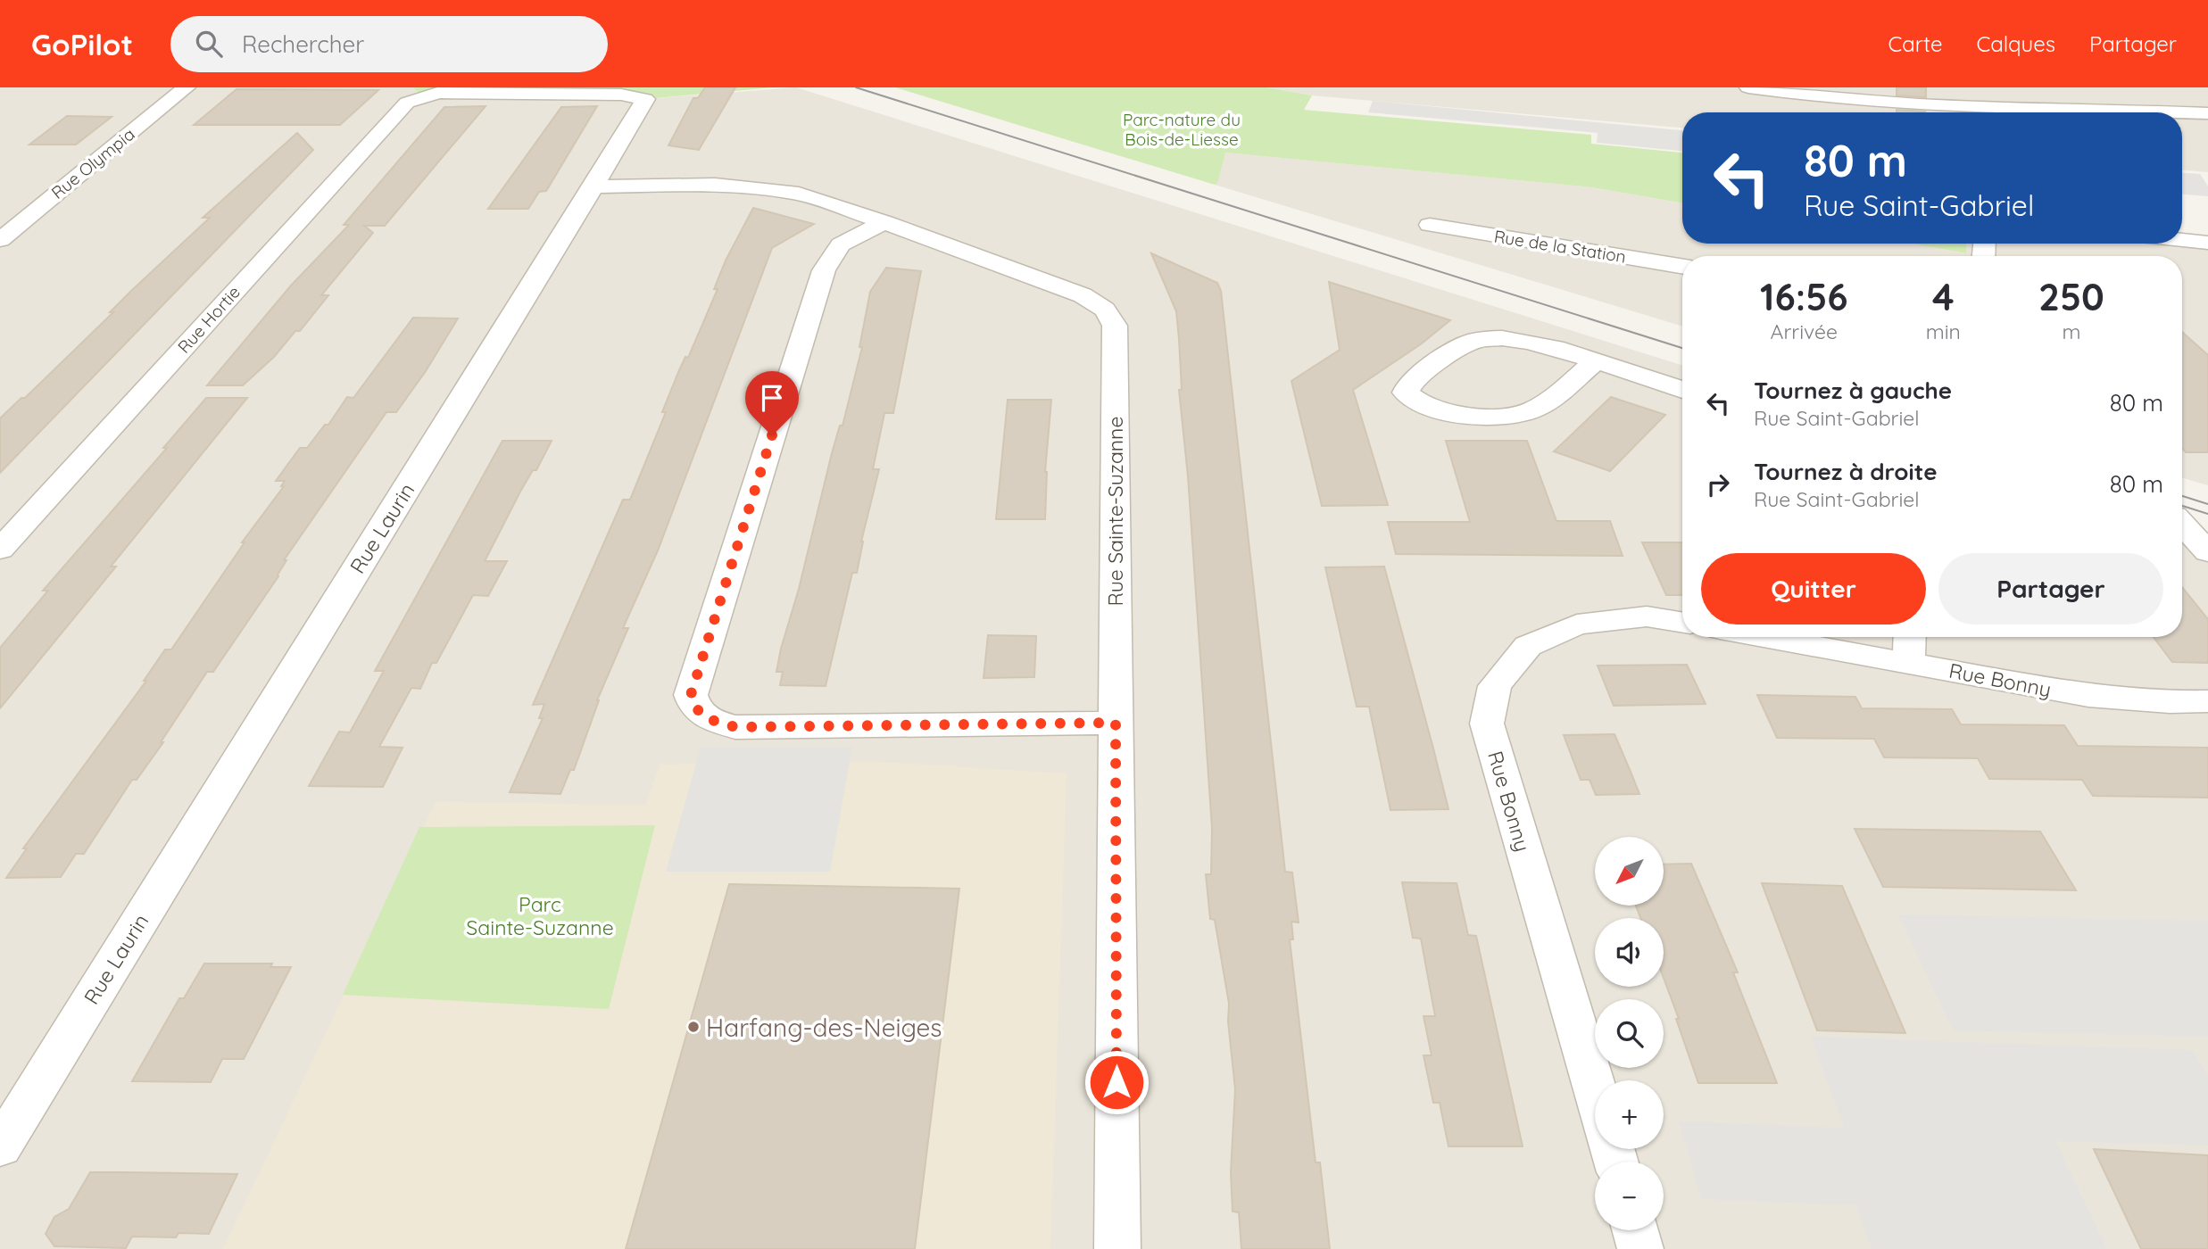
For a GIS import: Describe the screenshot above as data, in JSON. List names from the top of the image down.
{
  "streets": {
    "street": [
      "Rue Olympia",
      "Rue de la Station",
      "Rue Hortie",
      "Rue Sainte-Suzanne",
      "Rue Laurin",
      "Rue Bonny"
    ]
  },
  "crossings": [
    ["Rue Hortie", "Rue Laurin"],
    ["Rue Sainte-Suzanne", "Rue Laurin"]
  ],
  "parks": ["Parc-nature du Bois-de-Liesse", "Parc Sainte-Suzanne"],
  "places": ["Harfang-des-Neiges"],
  "north": "bottom left",
  "page": {
    "header": "GoPilot",
    "search": "Rechercher",
    "nav": ["Carte", "Calques", "Partager"],
    "turn": ["80 m", "Rue Saint-Gabriel"],
    "eta": [
      "16:56",
      "Arrivée",
      "4",
      "min",
      "250",
      "m"
    ],
    "list": [
      {
        "name": "Tournez à gauche",
        "note": "Rue Saint-Gabriel",
        "value": "80 m"
      },
      {
        "name": "Tournez à droite",
        "note": "Rue Saint-Gabriel",
        "value": "80 m"
      }
    ],
    "buttons": ["Quitter", "Partager"],
    "map_buttons": ["+", "−"]
  }
}
